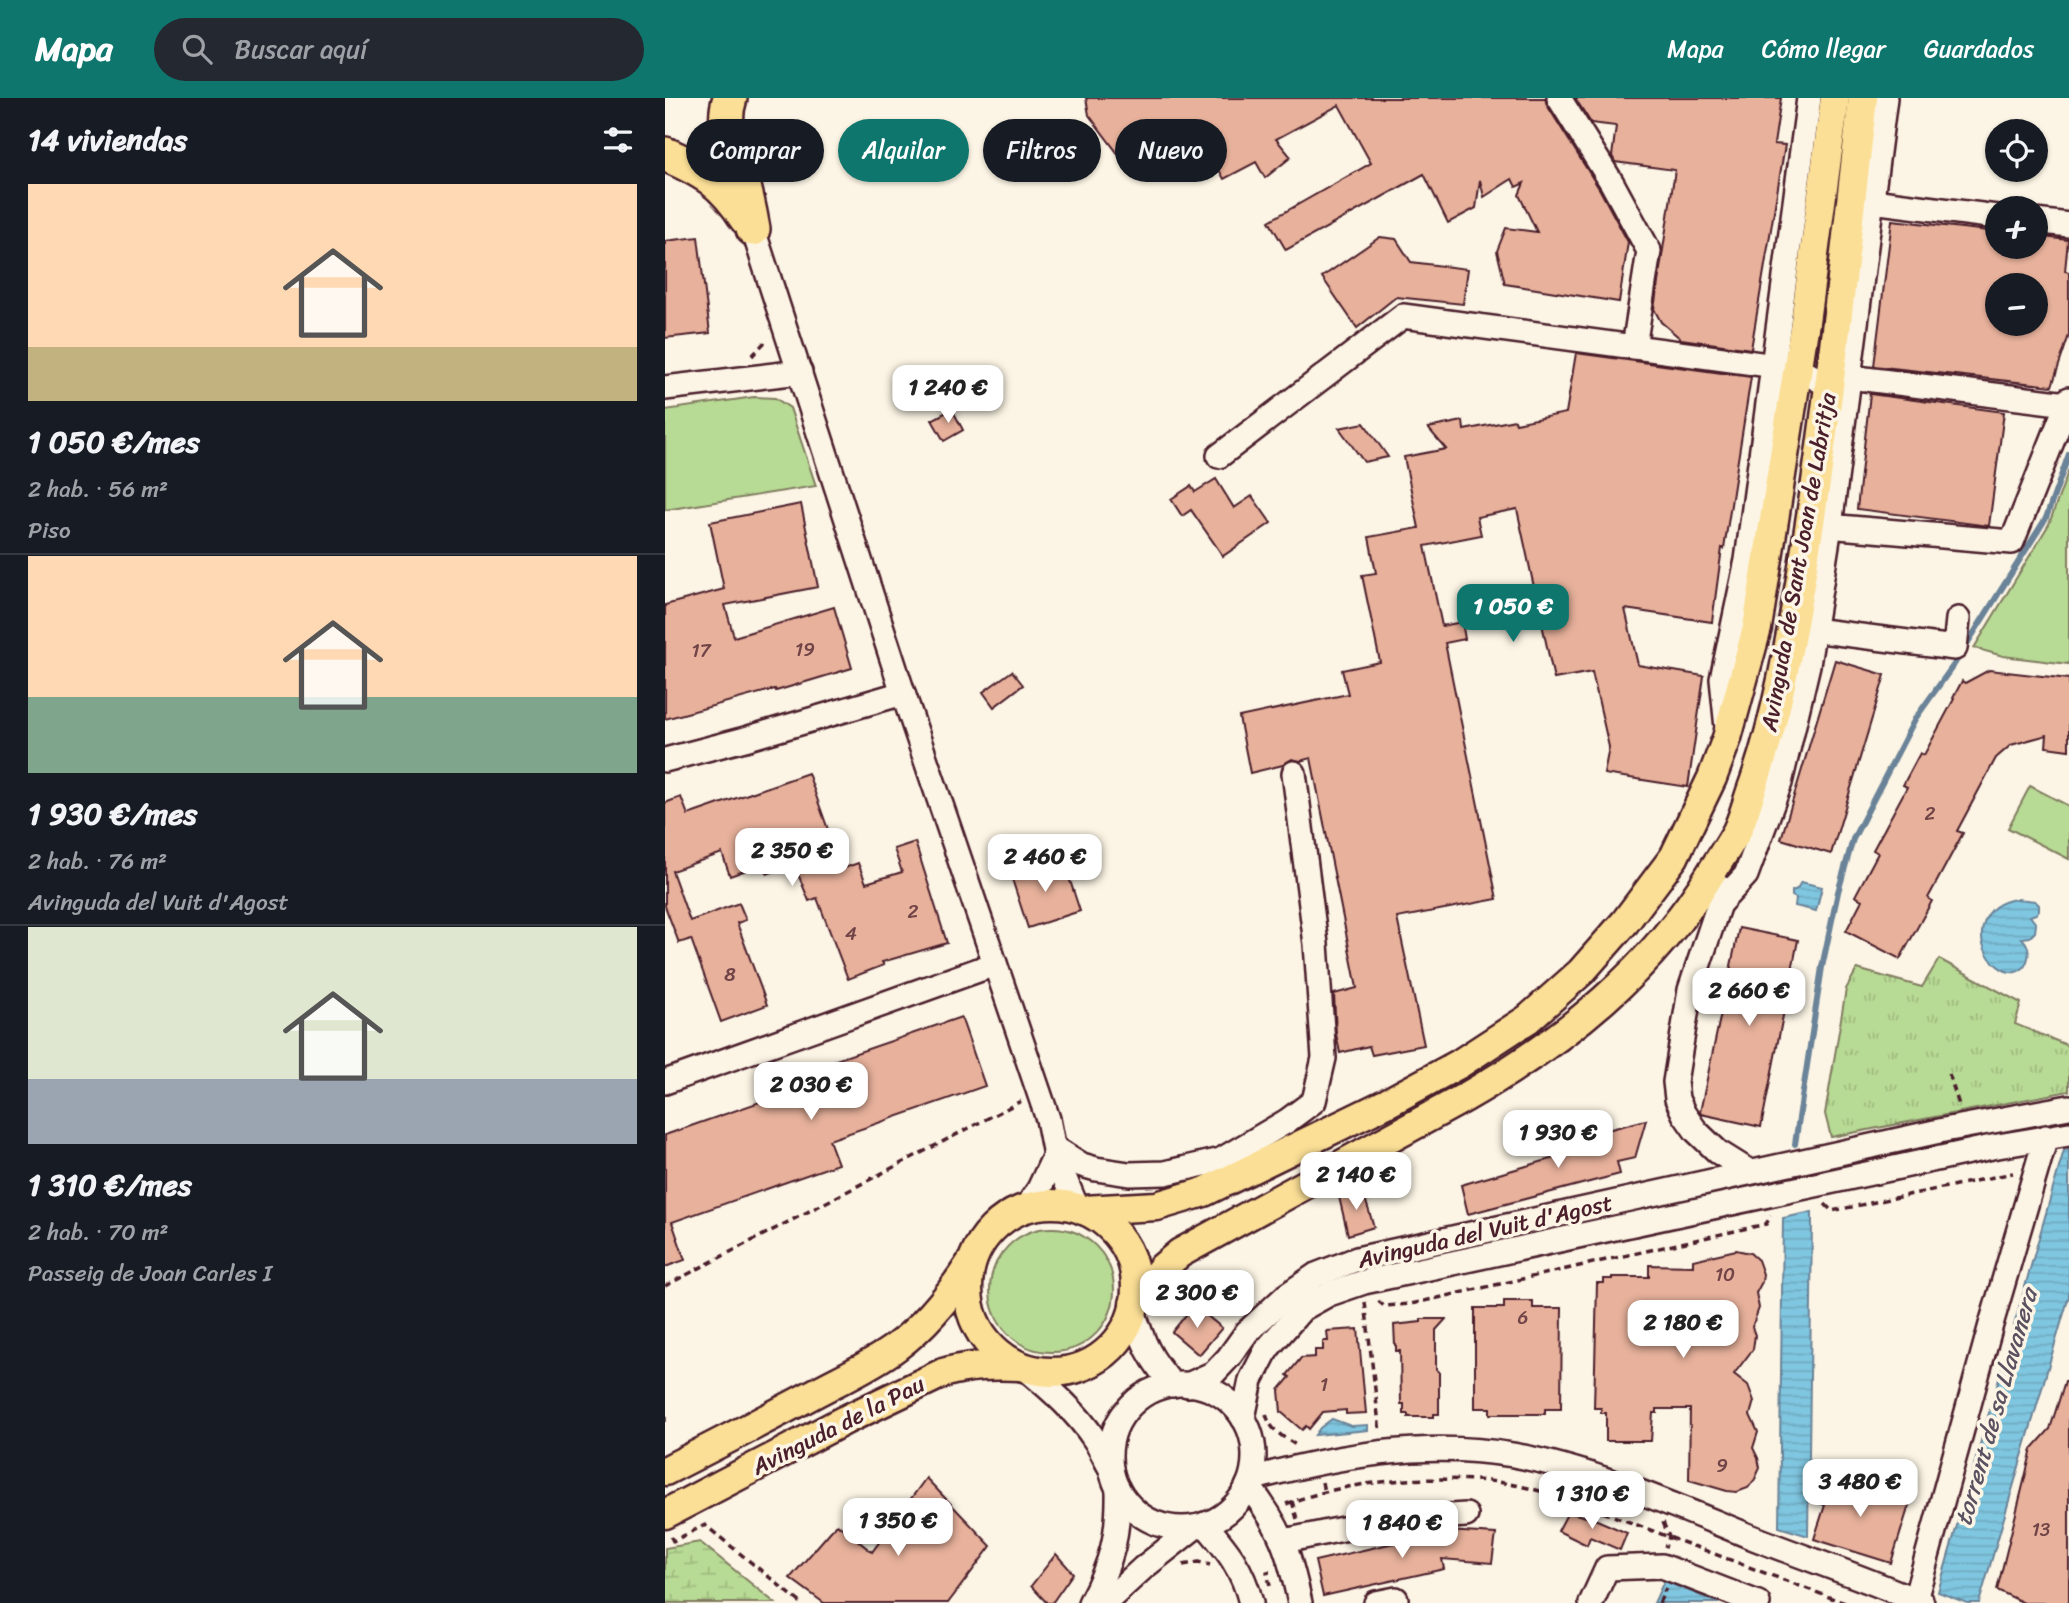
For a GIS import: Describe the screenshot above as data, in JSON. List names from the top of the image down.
{
  "streets": {
    "main road": ["Avinguda de Sant Joan de Labritja", "Avinguda de la Pau"],
    "street": ["Avinguda del Vuit d'Agost"]
  },
  "crossings": [
    ["Avinguda de Sant Joan de Labritja", "Avinguda de la Pau"]
  ],
  "water": ["torrent de sa Llavanera"],
  "house_numbers": [
    "19",
    "17",
    "2",
    "2",
    "4",
    "8",
    "10",
    "6",
    "1",
    "9",
    "13"
  ],
  "page": {
    "header": "Mapa",
    "search": "Buscar aquí",
    "nav": ["Mapa", "Cómo llegar", "Guardados"],
    "heading": "14 viviendas",
    "map_buttons": ["+", "−"],
    "chip": [
      "Comprar",
      "Alquilar",
      "Filtros",
      "Nuevo"
    ],
    "list": [
      {
        "name": "1 050 €/mes",
        "note": "2 hab. · 56 m² · Piso"
      },
      {
        "name": "1 930 €/mes",
        "note": "2 hab. · 76 m² · Avinguda del Vuit d'Agost"
      },
      {
        "name": "1 310 €/mes",
        "note": "2 hab. · 70 m² · Passeig de Joan Carles I"
      }
    ],
    "price": [
      "1 240 €",
      "1 050 €",
      "2 350 €",
      "2 460 €",
      "2 660 €",
      "2 030 €",
      "1 930 €",
      "2 140 €",
      "2 300 €",
      "2 180 €",
      "3 480 €",
      "1 310 €",
      "1 350 €",
      "1 840 €"
    ]
  }
}
